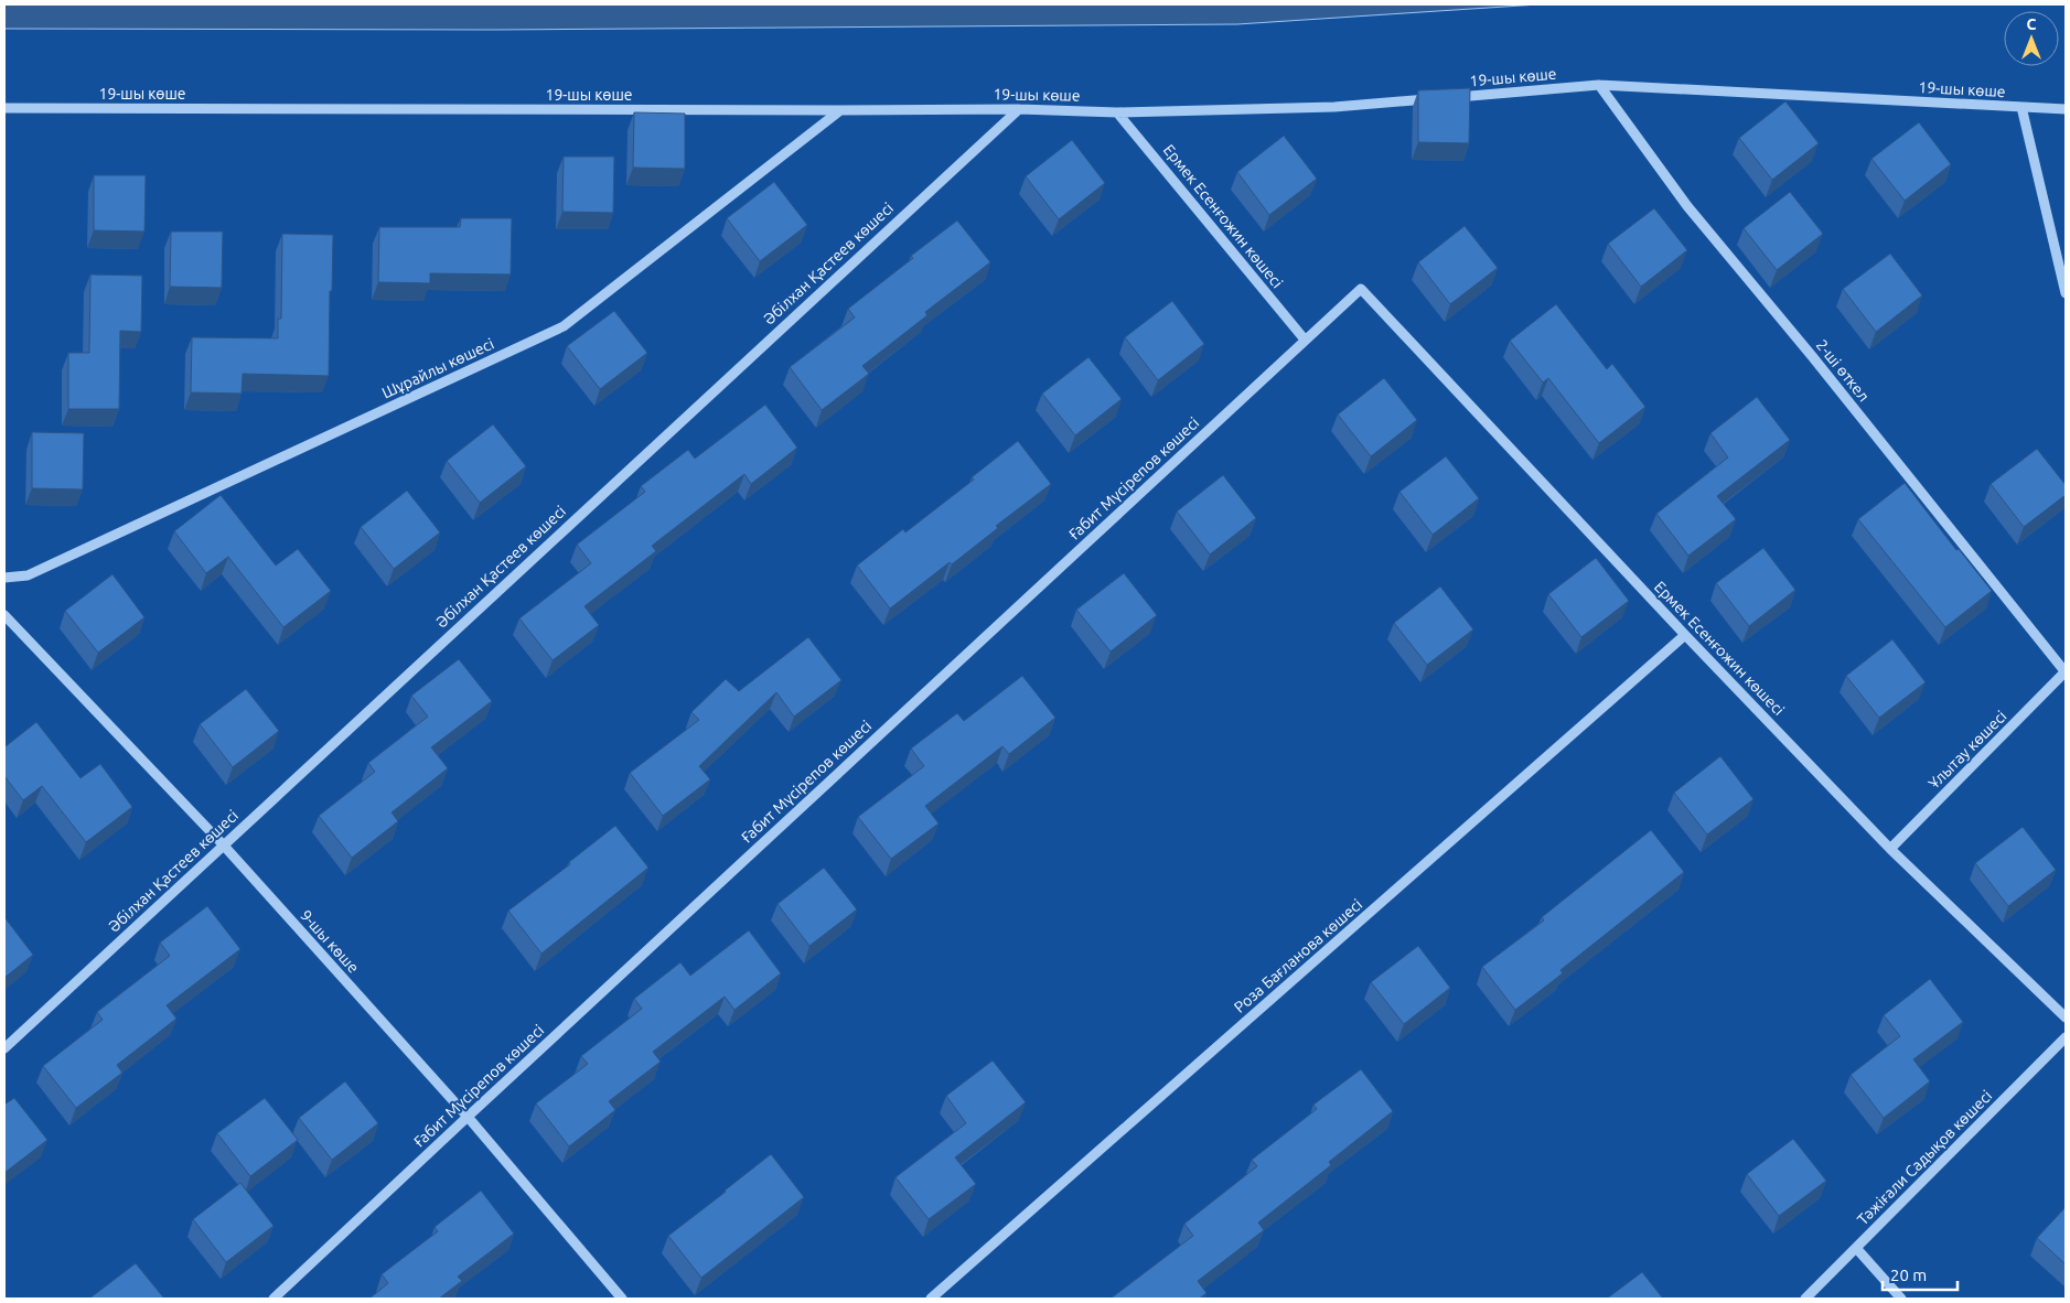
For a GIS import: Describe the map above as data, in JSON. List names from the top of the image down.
{
  "streets": {
    "street": [
      "19-шы көше",
      "Ермек Есенғожин көшесі",
      "Әбілхан Қастеев көшесi",
      "Шұрайлы көшесі",
      "2-шi өткел",
      "Ғабит Мүсірепов көшесi",
      "Ұлытау көшесi",
      "9-шы көше",
      "Роза Бағланова көшесi",
      "Тәжіғали Садықов көшесі"
    ]
  },
  "crossings": [
    ["19-шы көше", "Ермек Есенғожин көшесі"],
    ["19-шы көше", "Әбілхан Қастеев көшесi"],
    ["19-шы көше", "Шұрайлы көшесі"],
    ["19-шы көше", "2-шi өткел"],
    ["Ермек Есенғожин көшесі", "Ғабит Мүсірепов көшесi"],
    ["Ермек Есенғожин көшесі", "Ұлытау көшесi"],
    ["Ермек Есенғожин көшесі", "Роза Бағланова көшесi"],
    ["Әбілхан Қастеев көшесi", "9-шы көше"],
    ["2-шi өткел", "Ұлытау көшесi"],
    ["Ғабит Мүсірепов көшесi", "9-шы көше"]
  ],
  "scale_bar": "20 m",
  "north": "top"
}
